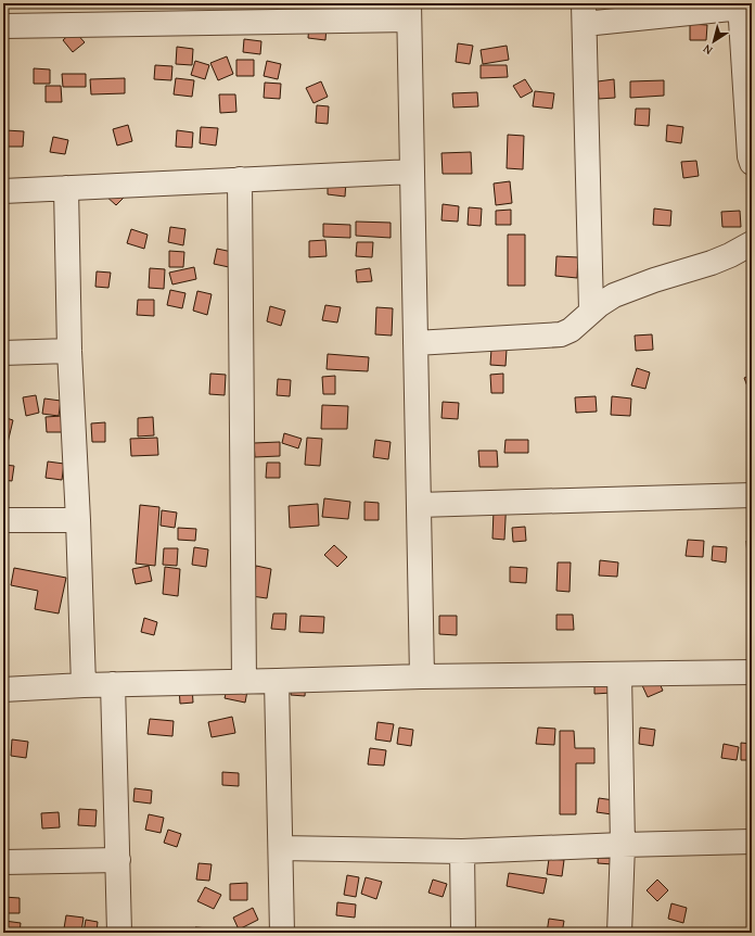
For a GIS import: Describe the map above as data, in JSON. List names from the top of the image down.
{
  "north": "bottom left"
}
